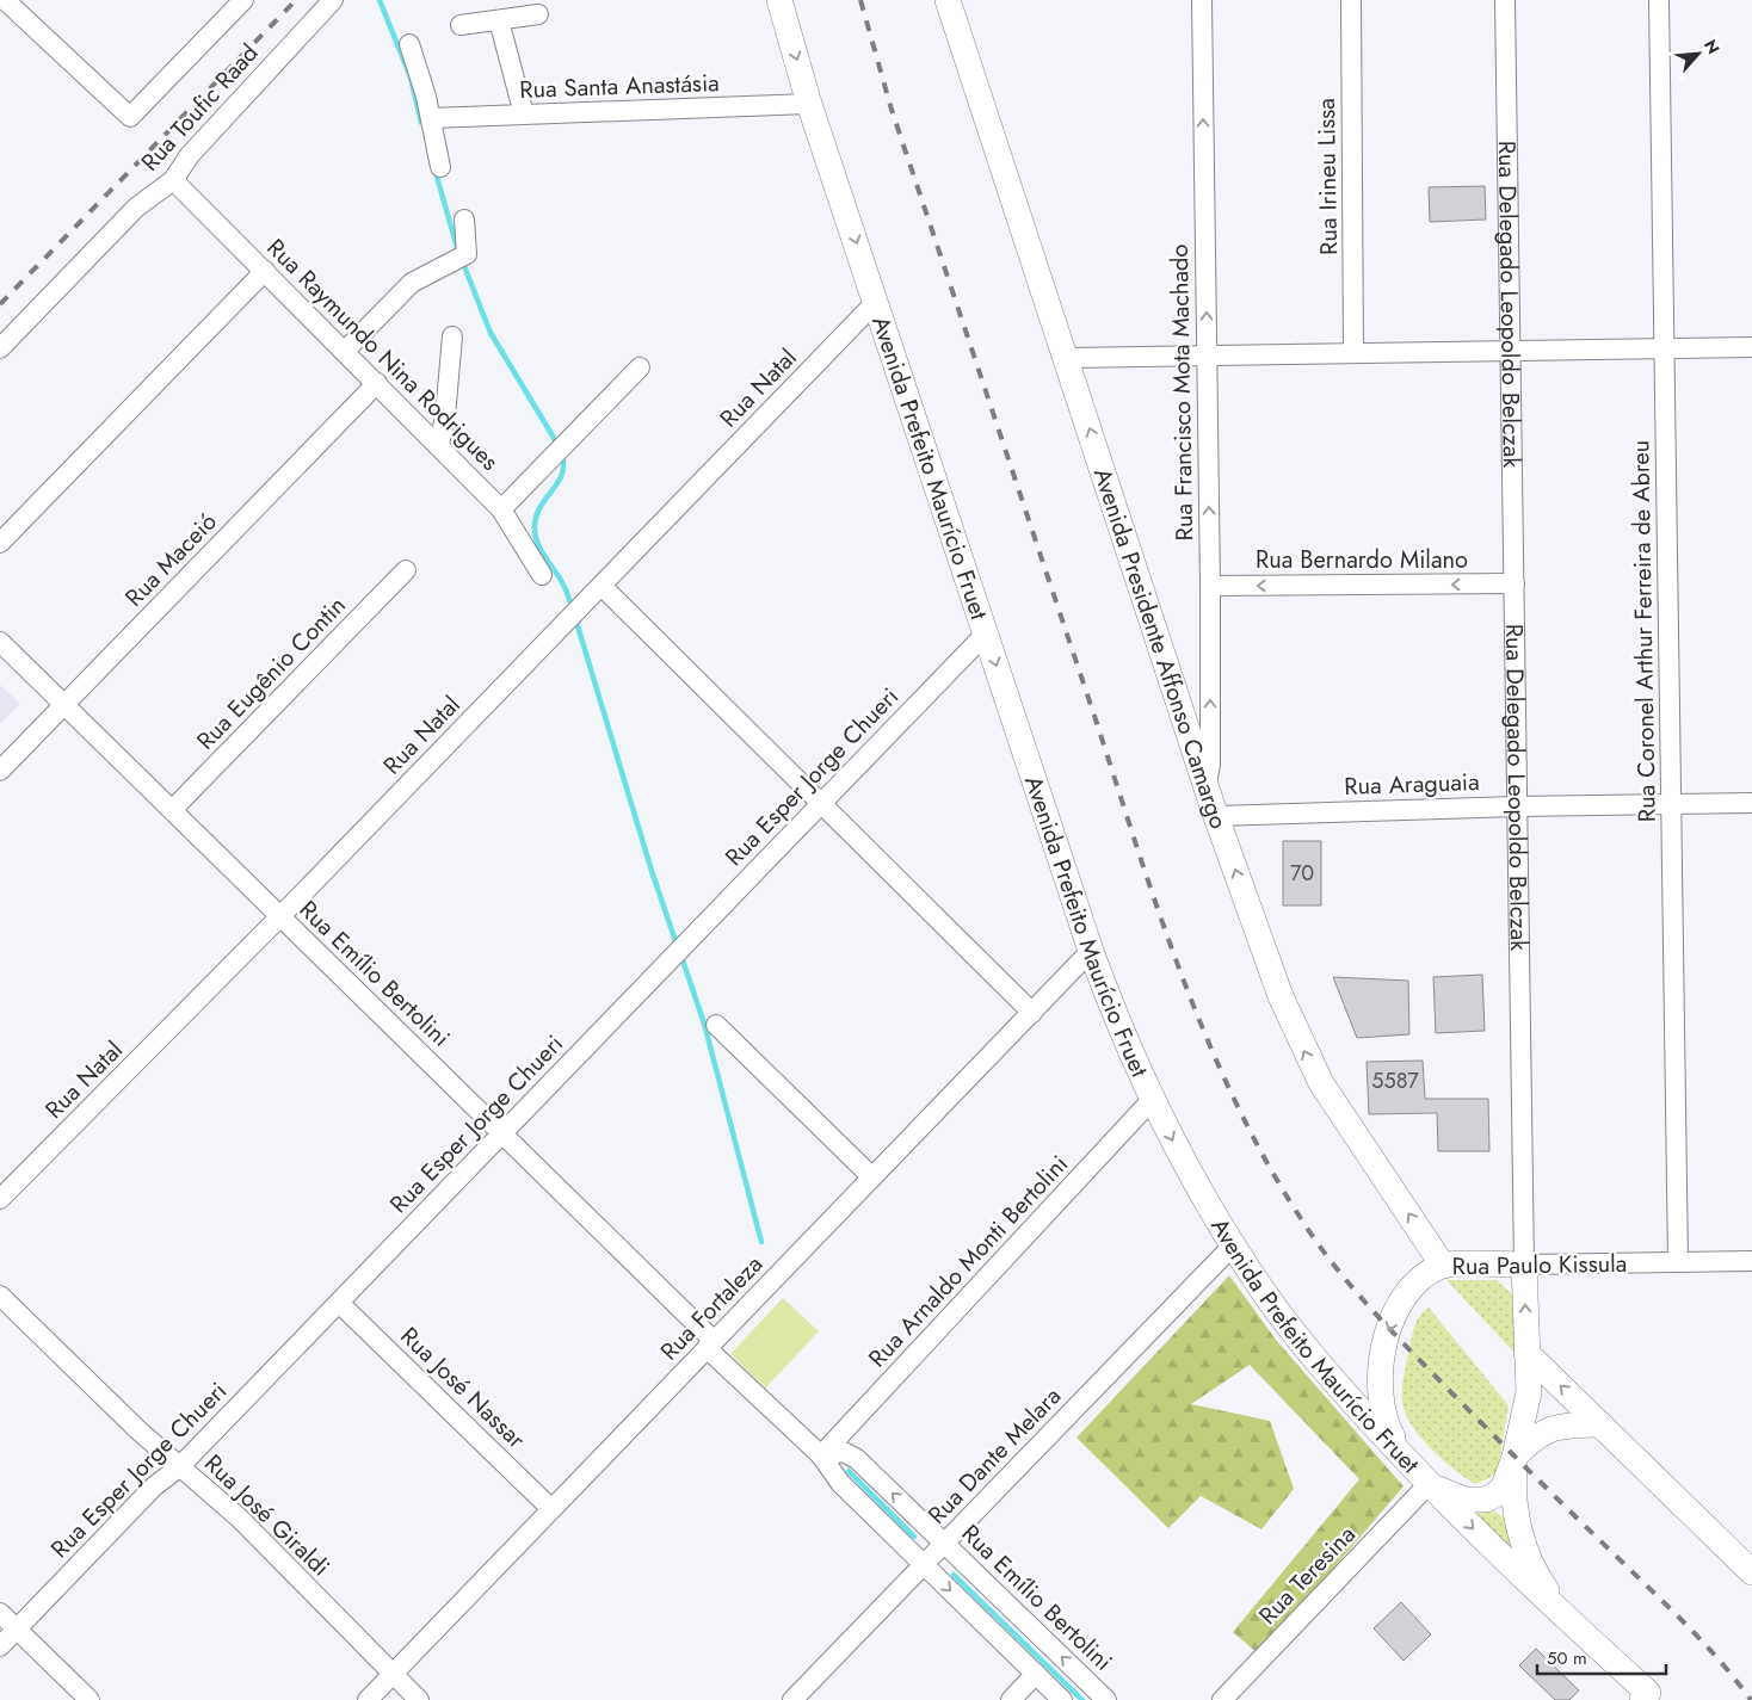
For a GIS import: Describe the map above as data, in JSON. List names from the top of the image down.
{
  "streets": {
    "main road": [
      "Rua Delegado Leopoldo Belczak",
      "Avenida Prefeito Maurício Fruet",
      "Avenida Presidente Affonso Camargo",
      "Rua Paulo Kissula"
    ],
    "street": [
      "Rua Santa Anastásia",
      "Rua Toufic Raad",
      "Rua Irineu Lissa",
      "Rua Raymundo Nina Rodrigues",
      "Rua Natal",
      "Rua Francisco Mota Machado",
      "Rua Maceió",
      "Rua Bernardo Milano",
      "Rua Coronel Arthur Ferreira de Abreu",
      "Rua Eugênio Contin",
      "Rua Esper Jorge Chueri",
      "Rua Araguaia",
      "Rua Emílio Bertolini",
      "Rua Arnaldo Monti Bertolini",
      "Rua Fortaleza",
      "Rua José Nassar",
      "Rua Dante Melara",
      "Rua José Giraldi",
      "Rua Teresina"
    ]
  },
  "crossings": [
    ["Rua Santa Anastásia", "Avenida Prefeito Maurício Fruet"],
    ["Rua Toufic Raad", "Rua Raymundo Nina Rodrigues"],
    ["Rua Delegado Leopoldo Belczak", "Avenida Prefeito Maurício Fruet"],
    ["Rua Delegado Leopoldo Belczak", "Rua Bernardo Milano"],
    ["Rua Delegado Leopoldo Belczak", "Rua Araguaia"],
    ["Rua Delegado Leopoldo Belczak", "Rua Paulo Kissula"],
    ["Rua Delegado Leopoldo Belczak", "Rua Teresina"],
    ["Rua Raymundo Nina Rodrigues", "Rua Maceió"],
    ["Rua Natal", "Avenida Prefeito Maurício Fruet"],
    ["Rua Natal", "Rua Emílio Bertolini"],
    ["Rua Francisco Mota Machado", "Rua Bernardo Milano"],
    ["Rua Francisco Mota Machado", "Avenida Presidente Affonso Camargo"],
    ["Avenida Prefeito Maurício Fruet", "Rua Esper Jorge Chueri"],
    ["Avenida Prefeito Maurício Fruet", "Rua Arnaldo Monti Bertolini"],
    ["Avenida Prefeito Maurício Fruet", "Rua Paulo Kissula"],
    ["Avenida Prefeito Maurício Fruet", "Rua Fortaleza"],
    ["Avenida Prefeito Maurício Fruet", "Rua Dante Melara"],
    ["Avenida Prefeito Maurício Fruet", "Rua Teresina"],
    ["Rua Maceió", "Rua Emílio Bertolini"],
    ["Rua Coronel Arthur Ferreira de Abreu", "Rua Araguaia"],
    ["Rua Coronel Arthur Ferreira de Abreu", "Rua Paulo Kissula"],
    ["Avenida Presidente Affonso Camargo", "Rua Araguaia"],
    ["Avenida Presidente Affonso Camargo", "Rua Paulo Kissula"],
    ["Rua Eugênio Contin", "Rua Emílio Bertolini"],
    ["Rua Esper Jorge Chueri", "Rua Emílio Bertolini"],
    ["Rua Esper Jorge Chueri", "Rua José Nassar"],
    ["Rua Esper Jorge Chueri", "Rua José Giraldi"],
    ["Rua Emílio Bertolini", "Rua Arnaldo Monti Bertolini"],
    ["Rua Emílio Bertolini", "Rua Fortaleza"],
    ["Rua Emílio Bertolini", "Rua Dante Melara"],
    ["Rua Fortaleza", "Rua José Nassar"],
    ["Rua Fortaleza", "Rua José Giraldi"]
  ],
  "one_way": [
    "Rua Francisco Mota Machado",
    "Rua Bernardo Milano",
    "Avenida Presidente Affonso Camargo",
    "Rua Paulo Kissula"
  ],
  "house_numbers": ["70", "5587"],
  "scale_bar": "50 m",
  "north": "top right"
}
